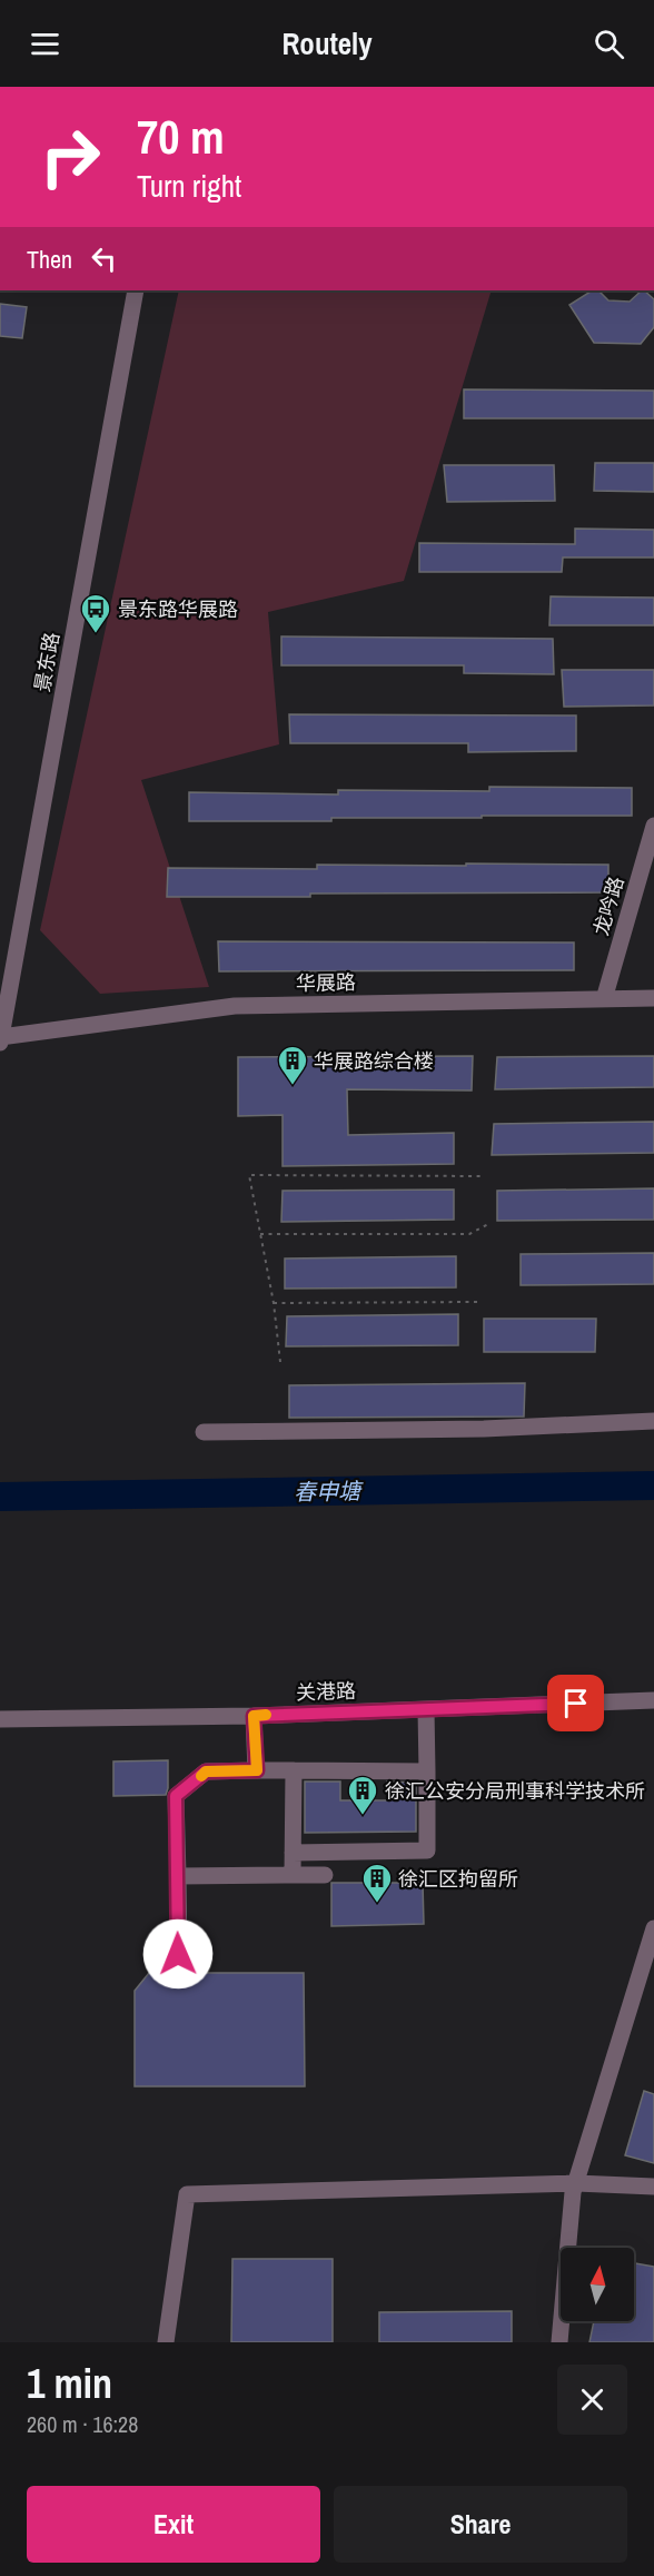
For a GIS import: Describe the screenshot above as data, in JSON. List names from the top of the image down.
{
  "streets": {
    "street": [
      "景东路",
      "龙吟路",
      "华展路",
      "关港路"
    ]
  },
  "crossings": [
    ["景东路", "华展路"],
    ["龙吟路", "华展路"]
  ],
  "water": ["春申塘"],
  "places": {
    "bus stop": ["景东路华展路"],
    "building": ["华展路综合楼", "徐汇公安分局刑事科学技术所", "徐汇区拘留所"]
  },
  "north": "top",
  "page": {
    "header": "Routely",
    "turn": ["70 m", "Turn right"],
    "then": "Then",
    "heading": ["1 min", "260 m · 16:28"],
    "buttons": ["Exit", "Share"]
  }
}
